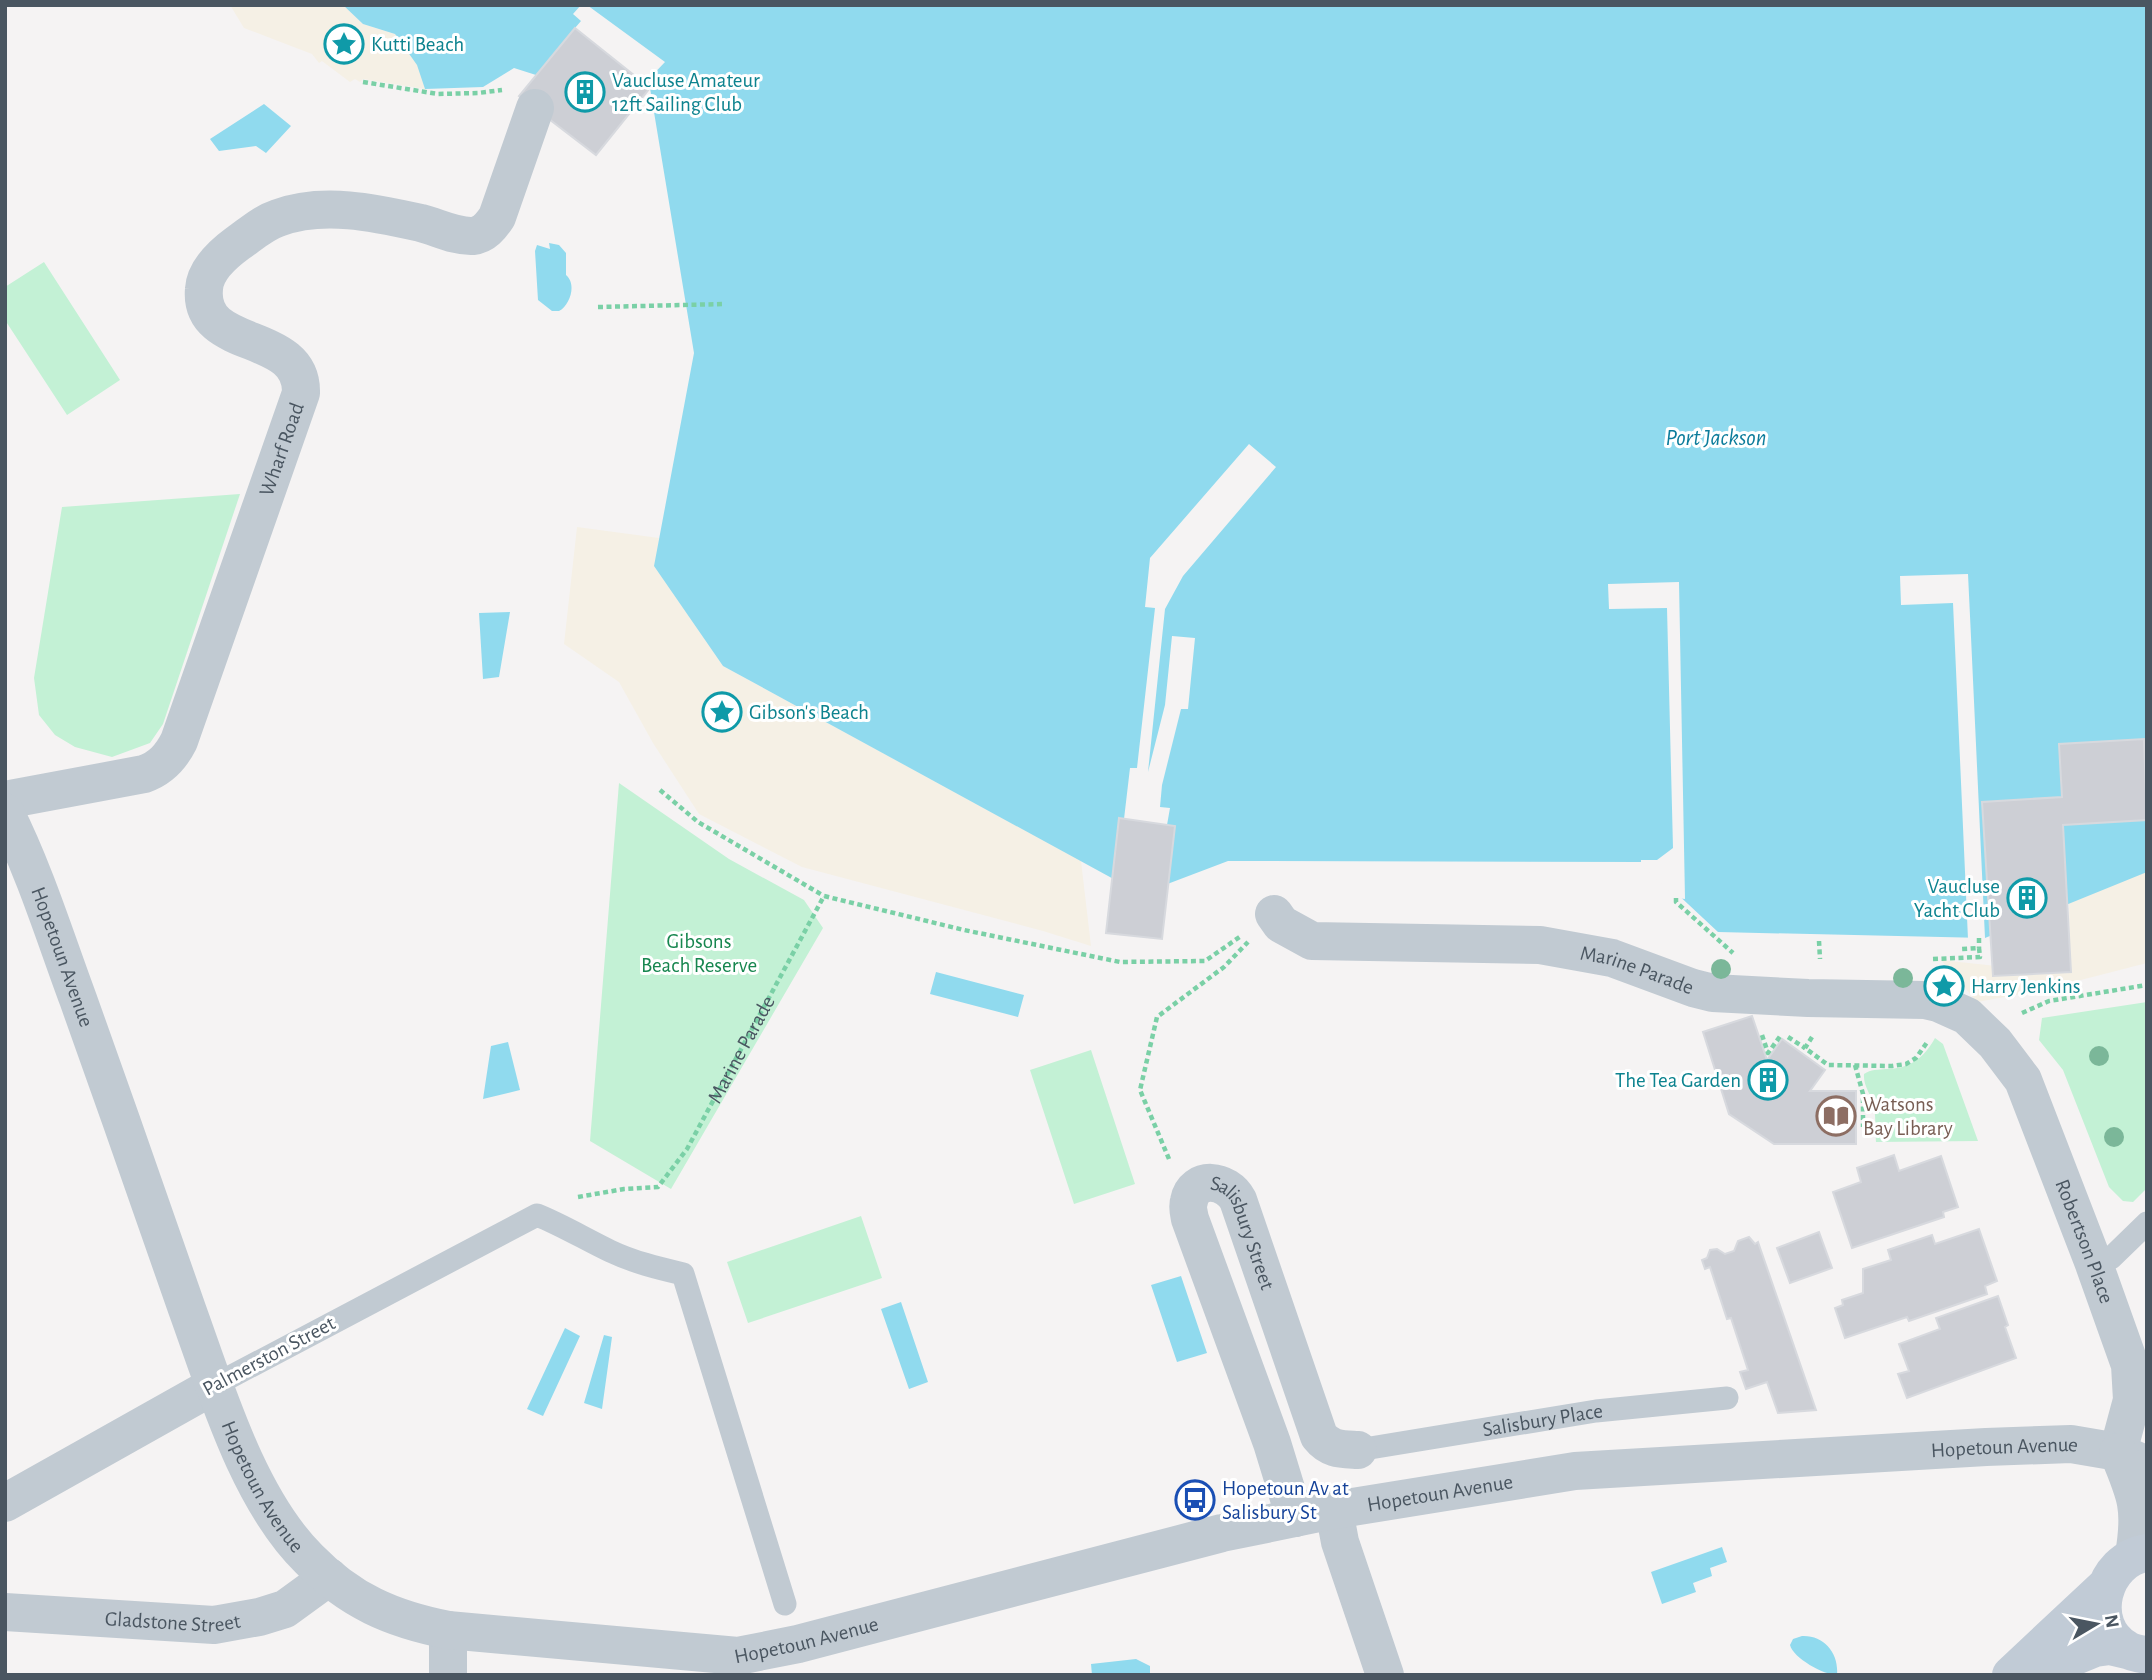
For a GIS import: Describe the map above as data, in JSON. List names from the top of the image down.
{
  "streets": {
    "street": [
      "Wharf Road",
      "Hopetoun Avenue",
      "Marine Parade",
      "Salisbury Street",
      "Robertson Place",
      "Palmerston Street",
      "Gladstone Street"
    ],
    "lane": ["Salisbury Place"]
  },
  "crossings": [
    ["Hopetoun Avenue", "Salisbury Street"],
    ["Hopetoun Avenue", "Robertson Place"],
    ["Hopetoun Avenue", "Palmerston Street"],
    ["Hopetoun Avenue", "Gladstone Street"],
    ["Marine Parade", "Robertson Place"],
    ["Marine Parade", "Palmerston Street"],
    ["Salisbury Street", "Salisbury Place"]
  ],
  "water": ["Port Jackson"],
  "parks": ["Gibsons Beach Reserve"],
  "places": {
    "place": ["Kutti Beach", "Gibson's Beach", "Harry Jenkins"],
    "building": ["Vaucluse Amateur 12ft Sailing Club", "Vaucluse Yacht Club", "The Tea Garden"],
    "library": ["Watsons Bay Library"],
    "bus stop": ["Hopetoun Av at Salisbury St"]
  },
  "north": "right"
}
